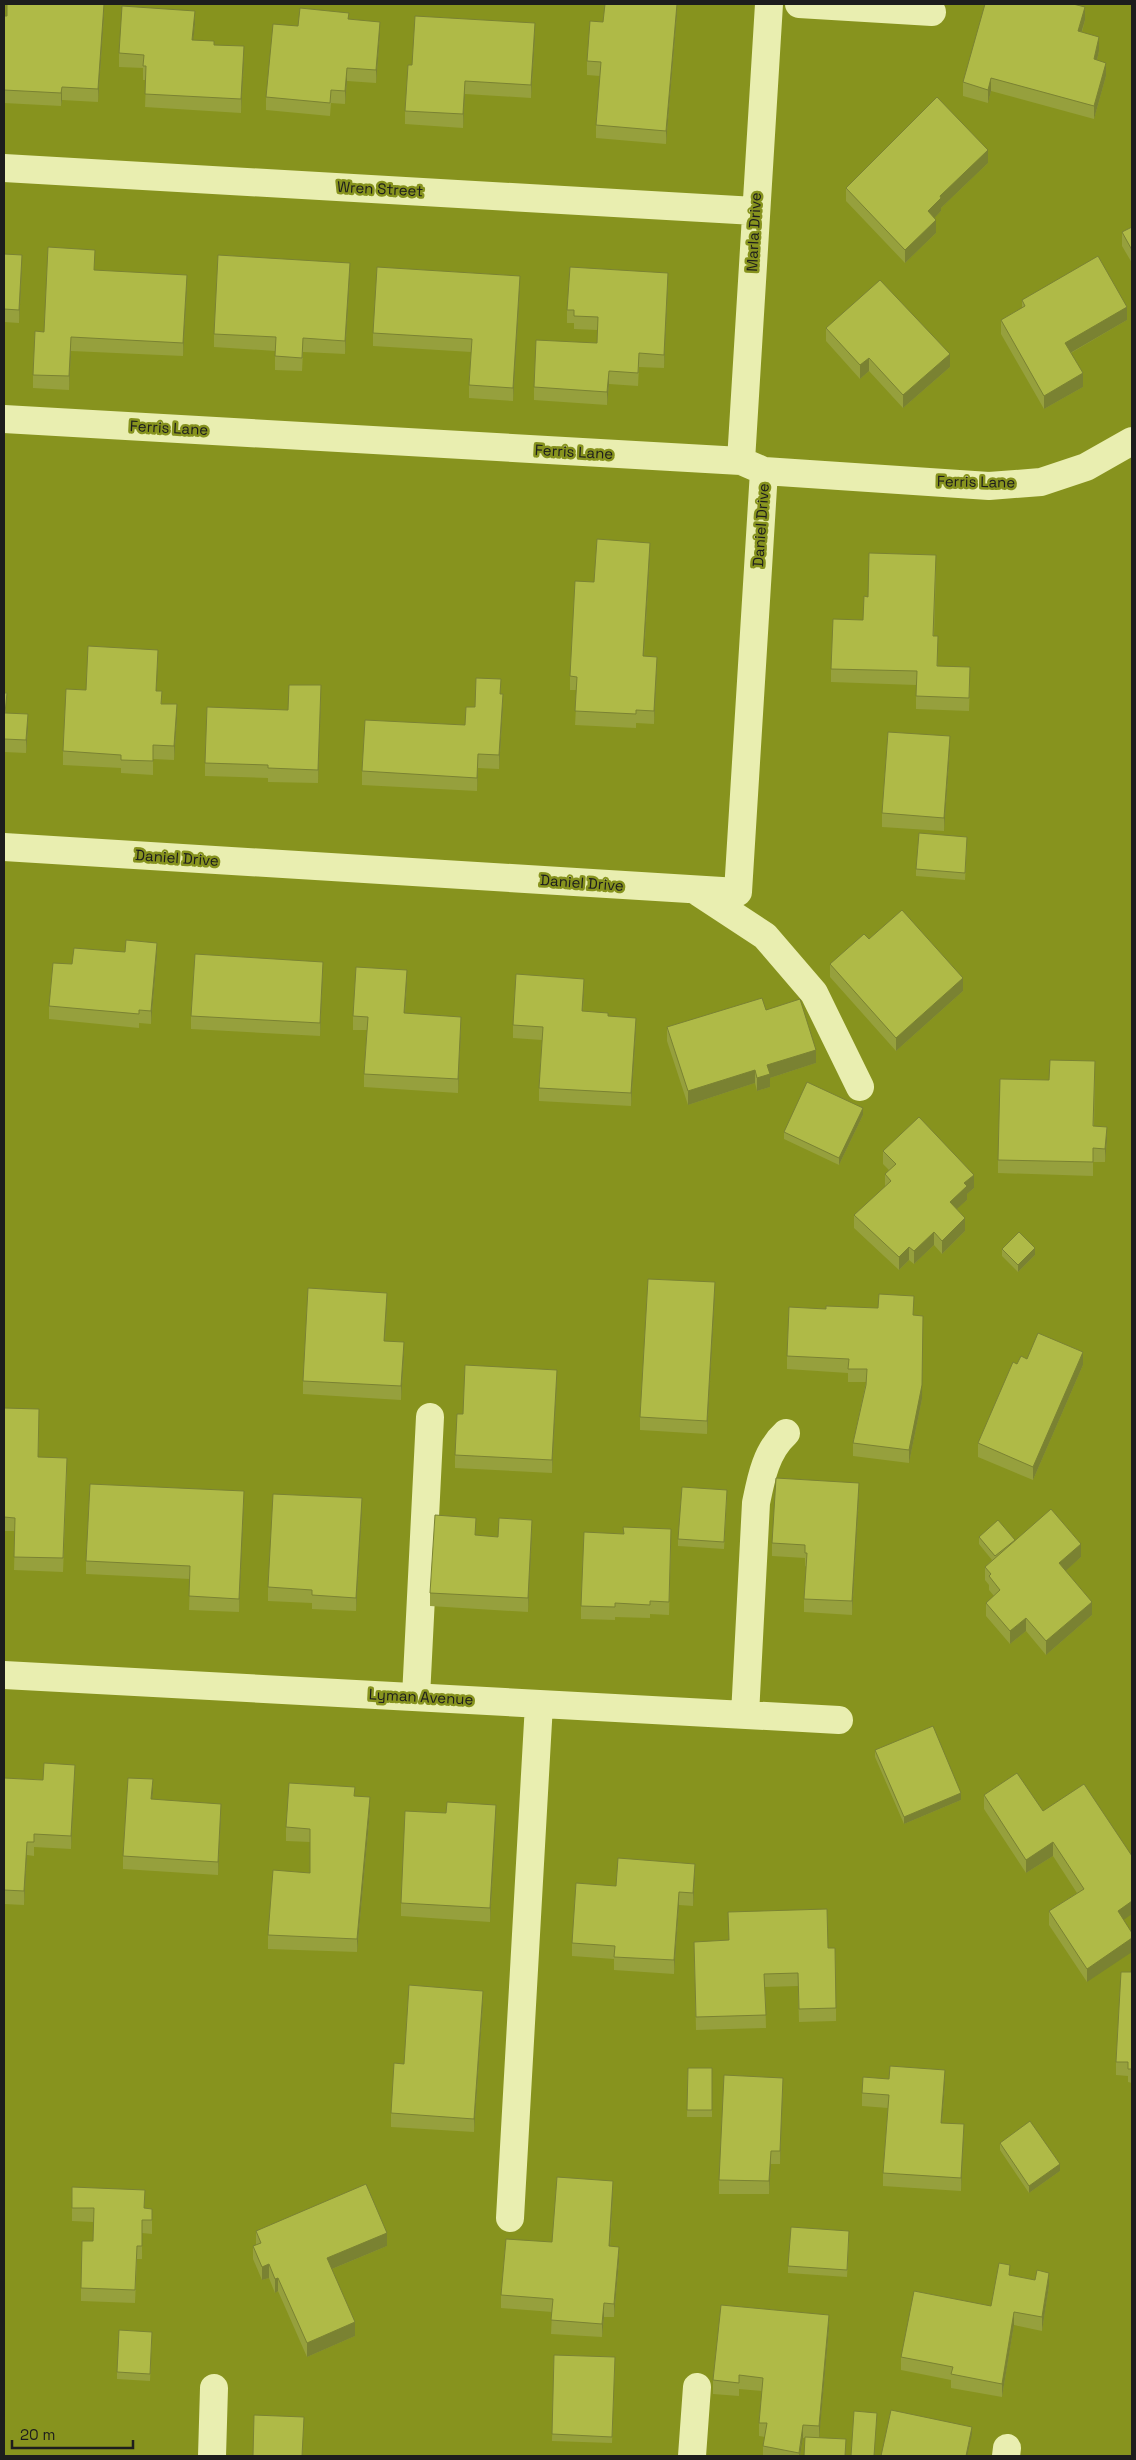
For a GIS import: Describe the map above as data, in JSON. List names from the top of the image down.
{
  "streets": {
    "street": [
      "Wren Street",
      "Marla Drive",
      "Ferris Lane",
      "Daniel Drive",
      "Lyman Avenue"
    ]
  },
  "crossings": [
    ["Wren Street", "Marla Drive"],
    ["Marla Drive", "Ferris Lane"],
    ["Marla Drive", "Daniel Drive"],
    ["Ferris Lane", "Daniel Drive"]
  ],
  "scale_bar": "20 m"
}
